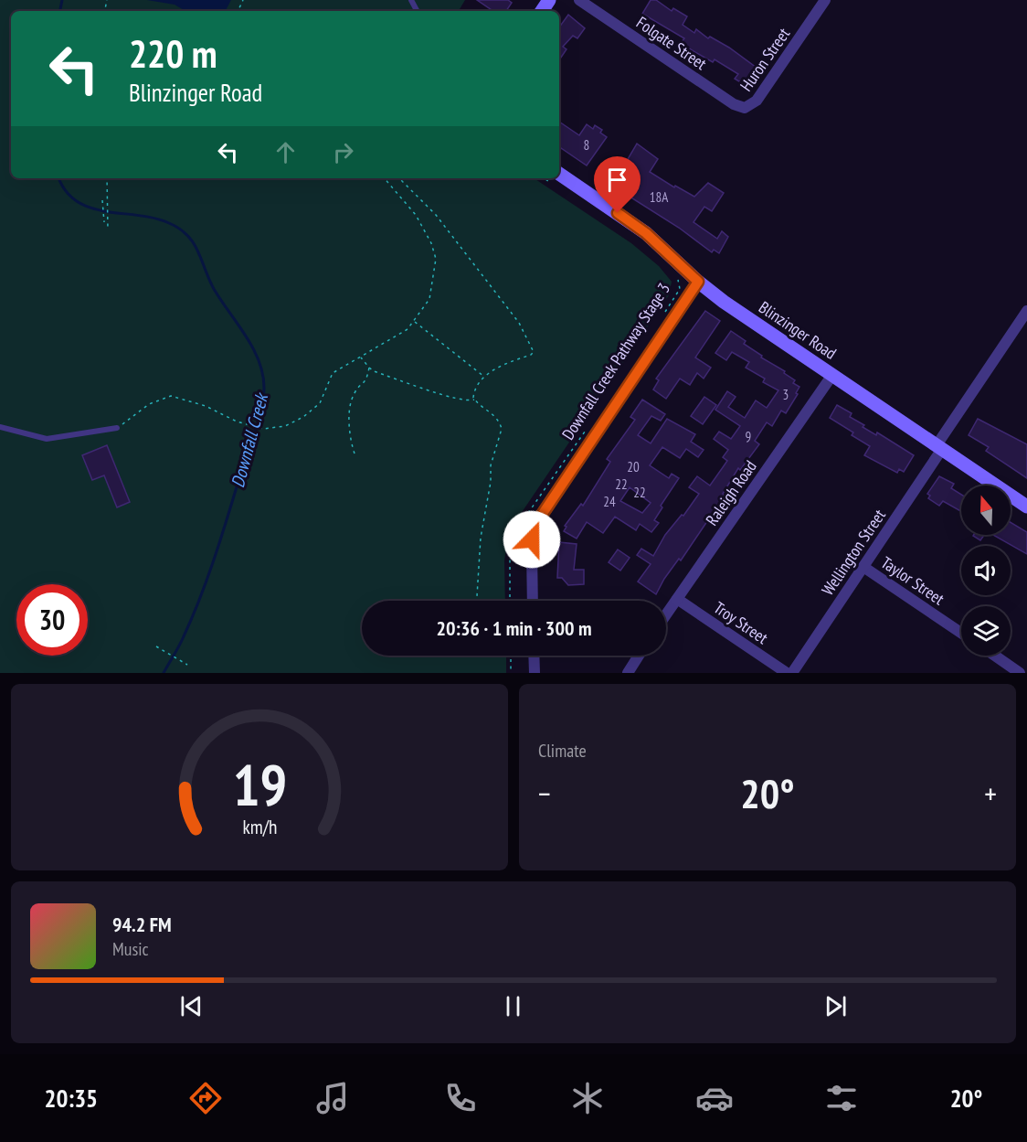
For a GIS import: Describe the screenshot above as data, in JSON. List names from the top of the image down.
{
  "streets": {
    "street": [
      "Folgate Street",
      "Huron Street",
      "Blinzinger Road",
      "Raleigh Road",
      "Wellington Street",
      "Taylor Street",
      "Troy Street"
    ],
    "path": ["Downfall Creek Pathway Stage 3"]
  },
  "crossings": [
    ["Folgate Street", "Huron Street"],
    ["Blinzinger Road", "Raleigh Road"],
    ["Blinzinger Road", "Wellington Street"],
    ["Raleigh Road", "Troy Street"],
    ["Wellington Street", "Taylor Street"]
  ],
  "water": ["Downfall Creek"],
  "house_numbers": [
    "8",
    "18A",
    "3",
    "9",
    "20",
    "22",
    "22",
    "24"
  ],
  "north": "top",
  "page": {
    "turn": ["220 m", "Blinzinger Road"],
    "limit": "30",
    "trip": "20:36 · 1 min · 300 m",
    "tile": "Climate",
    "heat": ["−", "20°", "+"],
    "song": ["94.2 FM", "Music"],
    "tabs": ["20:35", "20°"],
    "gauge": ["19", "km/h"]
  }
}
